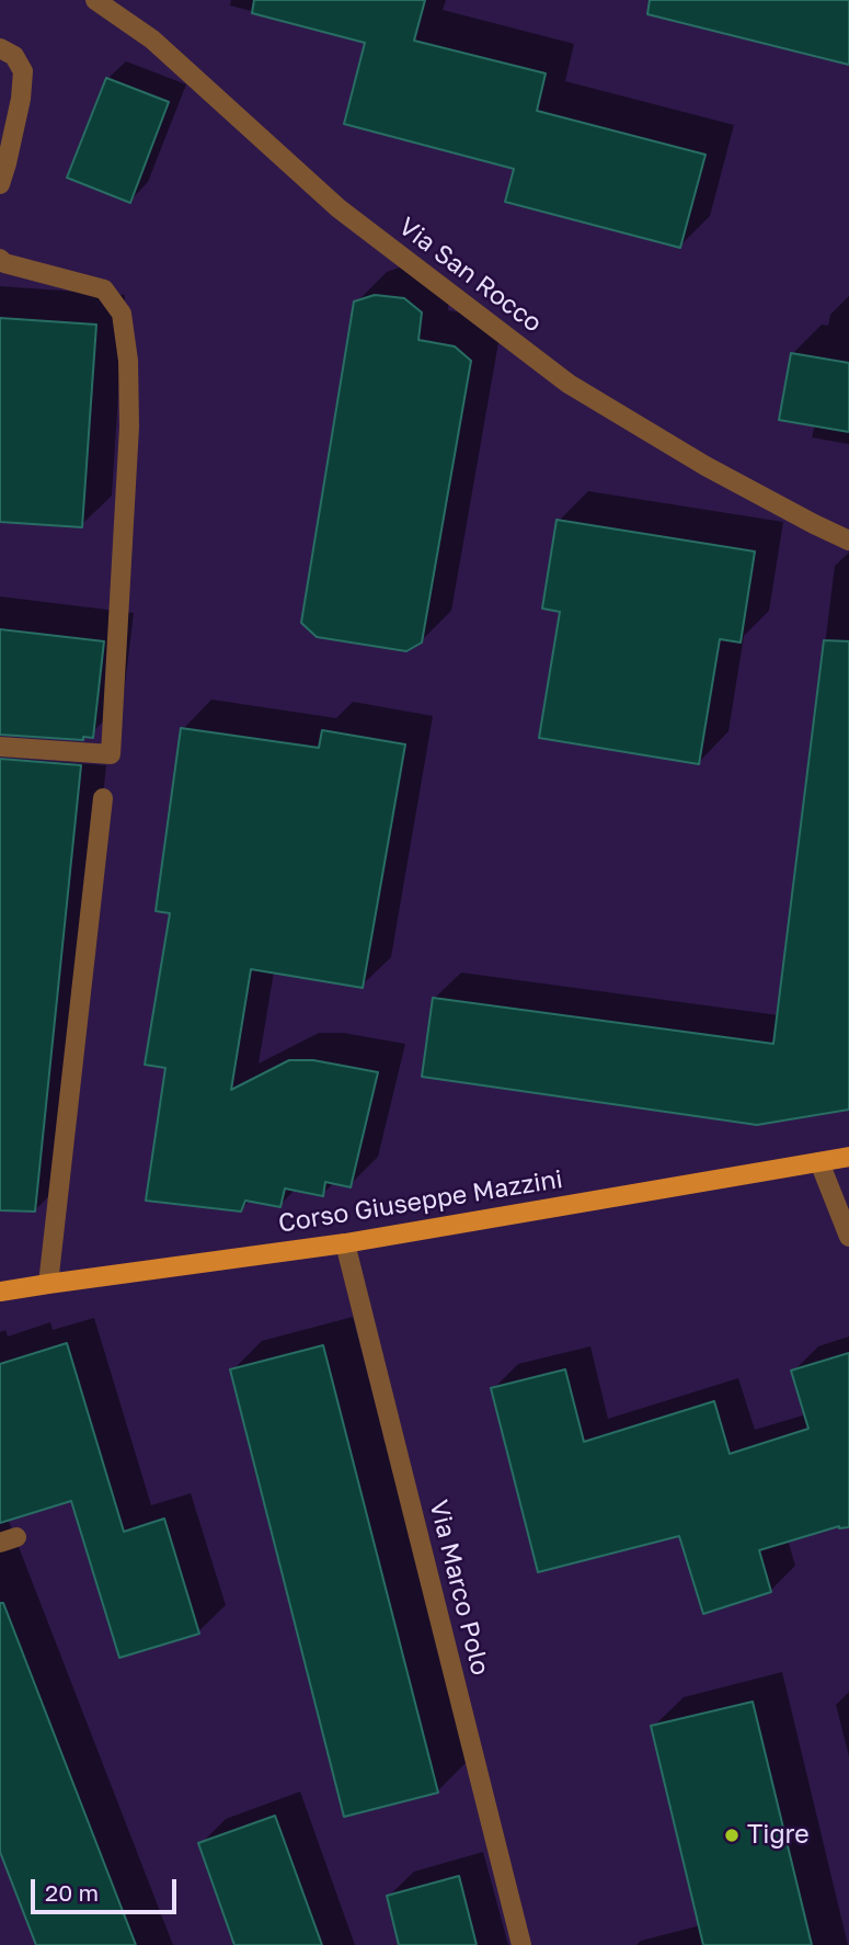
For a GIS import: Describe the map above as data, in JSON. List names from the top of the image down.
{
  "streets": {
    "main road": ["Corso Giuseppe Mazzini"],
    "street": ["Via San Rocco", "Via Marco Polo"]
  },
  "crossings": [
    ["Corso Giuseppe Mazzini", "Via Marco Polo"]
  ],
  "places": ["Tigre"],
  "scale_bar": "20 m"
}
